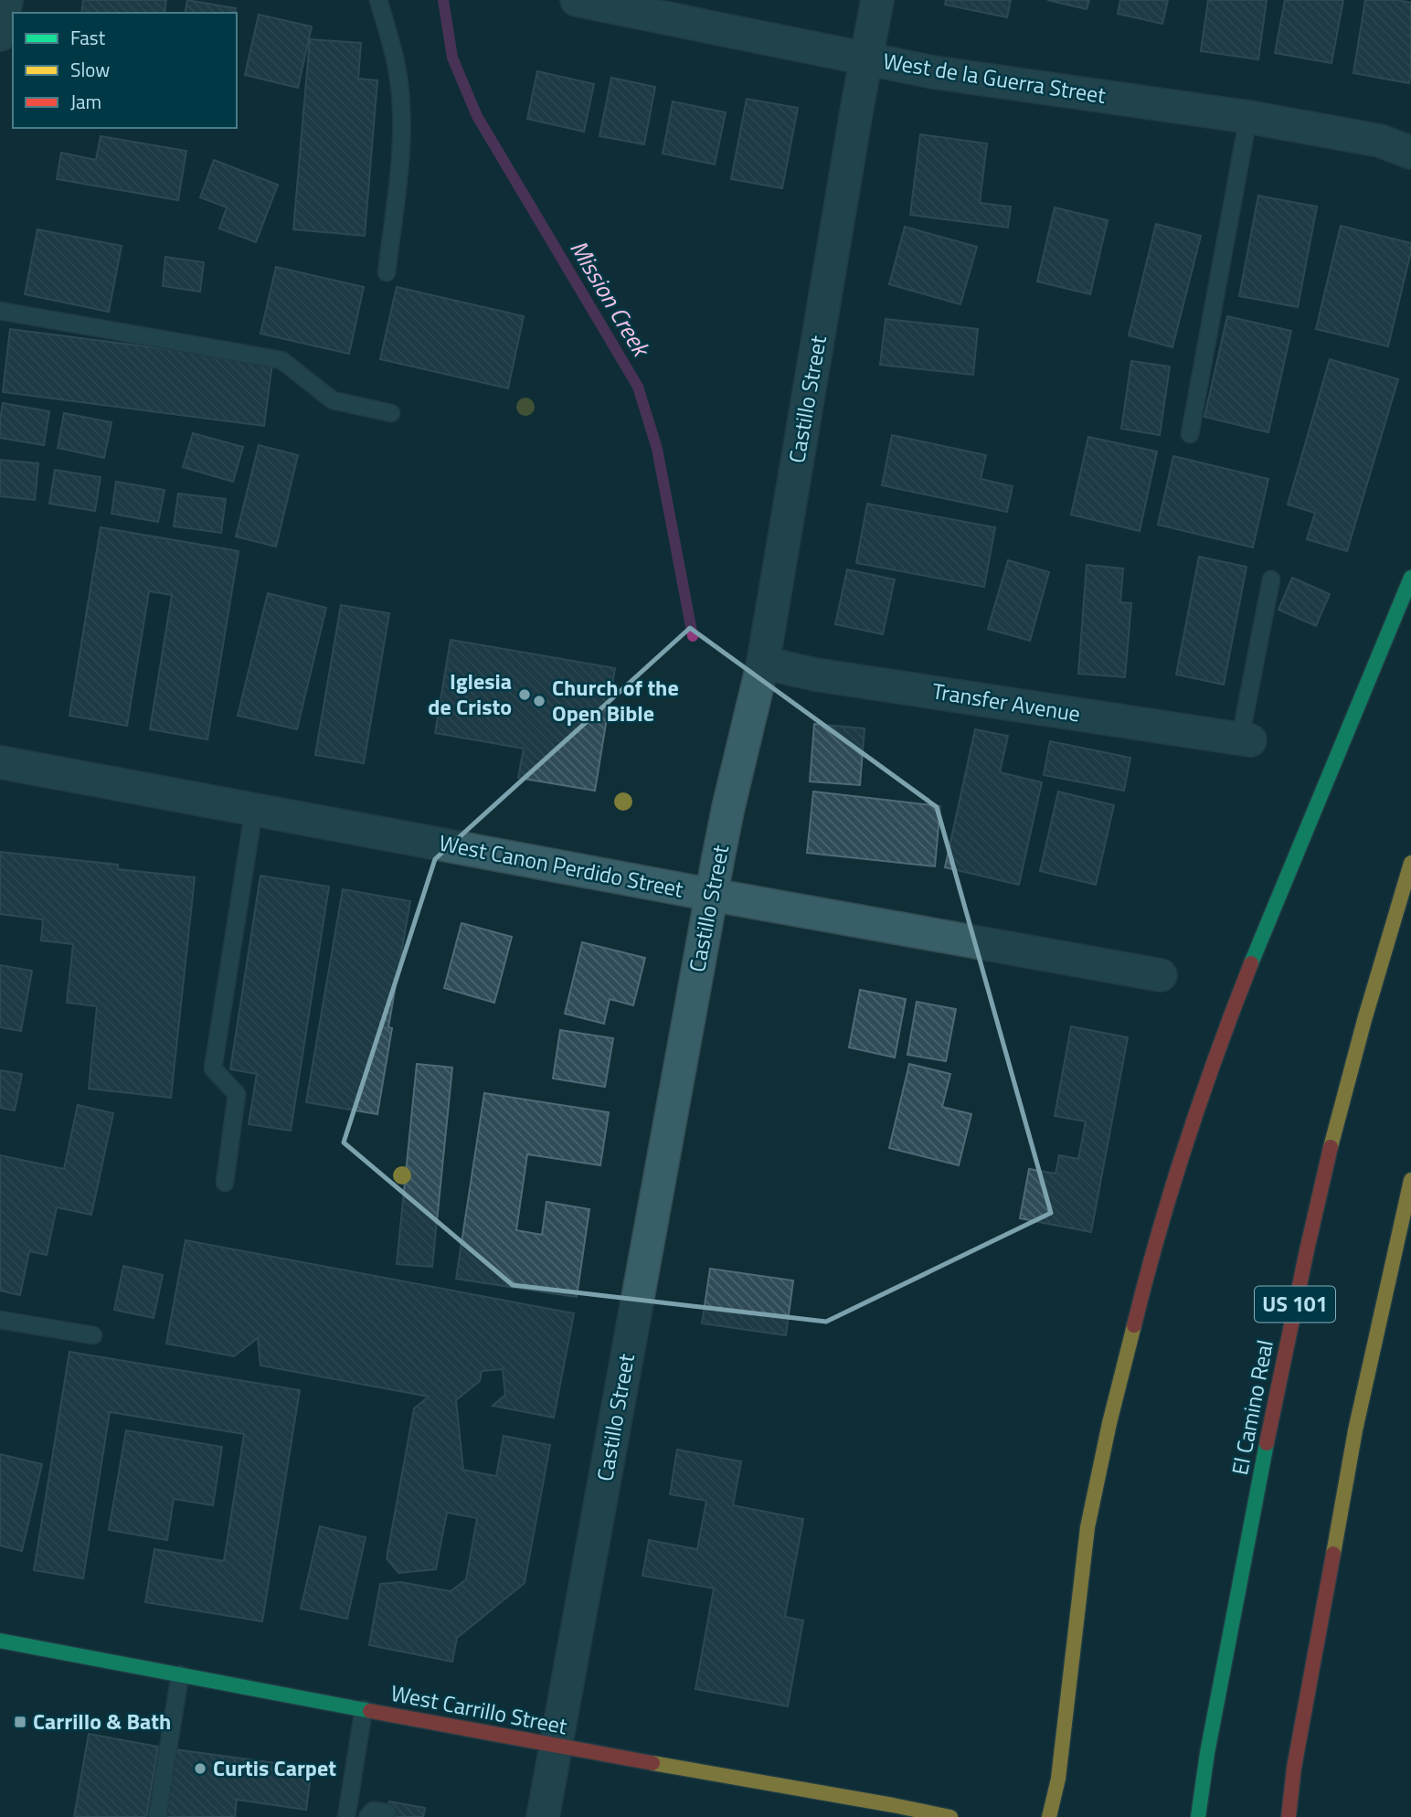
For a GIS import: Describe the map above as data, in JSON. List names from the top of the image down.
{
  "streets": {
    "main road": ["US 101", "El Camino Real", "West Carrillo Street"],
    "street": [
      "West de la Guerra Street",
      "Castillo Street",
      "Transfer Avenue",
      "West Canon Perdido Street"
    ]
  },
  "crossings": [
    ["West de la Guerra Street", "Castillo Street"],
    ["Castillo Street", "Transfer Avenue"],
    ["Castillo Street", "West Canon Perdido Street"],
    ["Castillo Street", "West Carrillo Street"]
  ],
  "water": ["Mission Creek"],
  "places": {
    "other": ["Iglesia de Cristo", "Church of the Open Bible", "Curtis Carpet"],
    "transit": ["Carrillo & Bath"]
  },
  "legend": ["Fast", "Slow", "Jam"]
}
